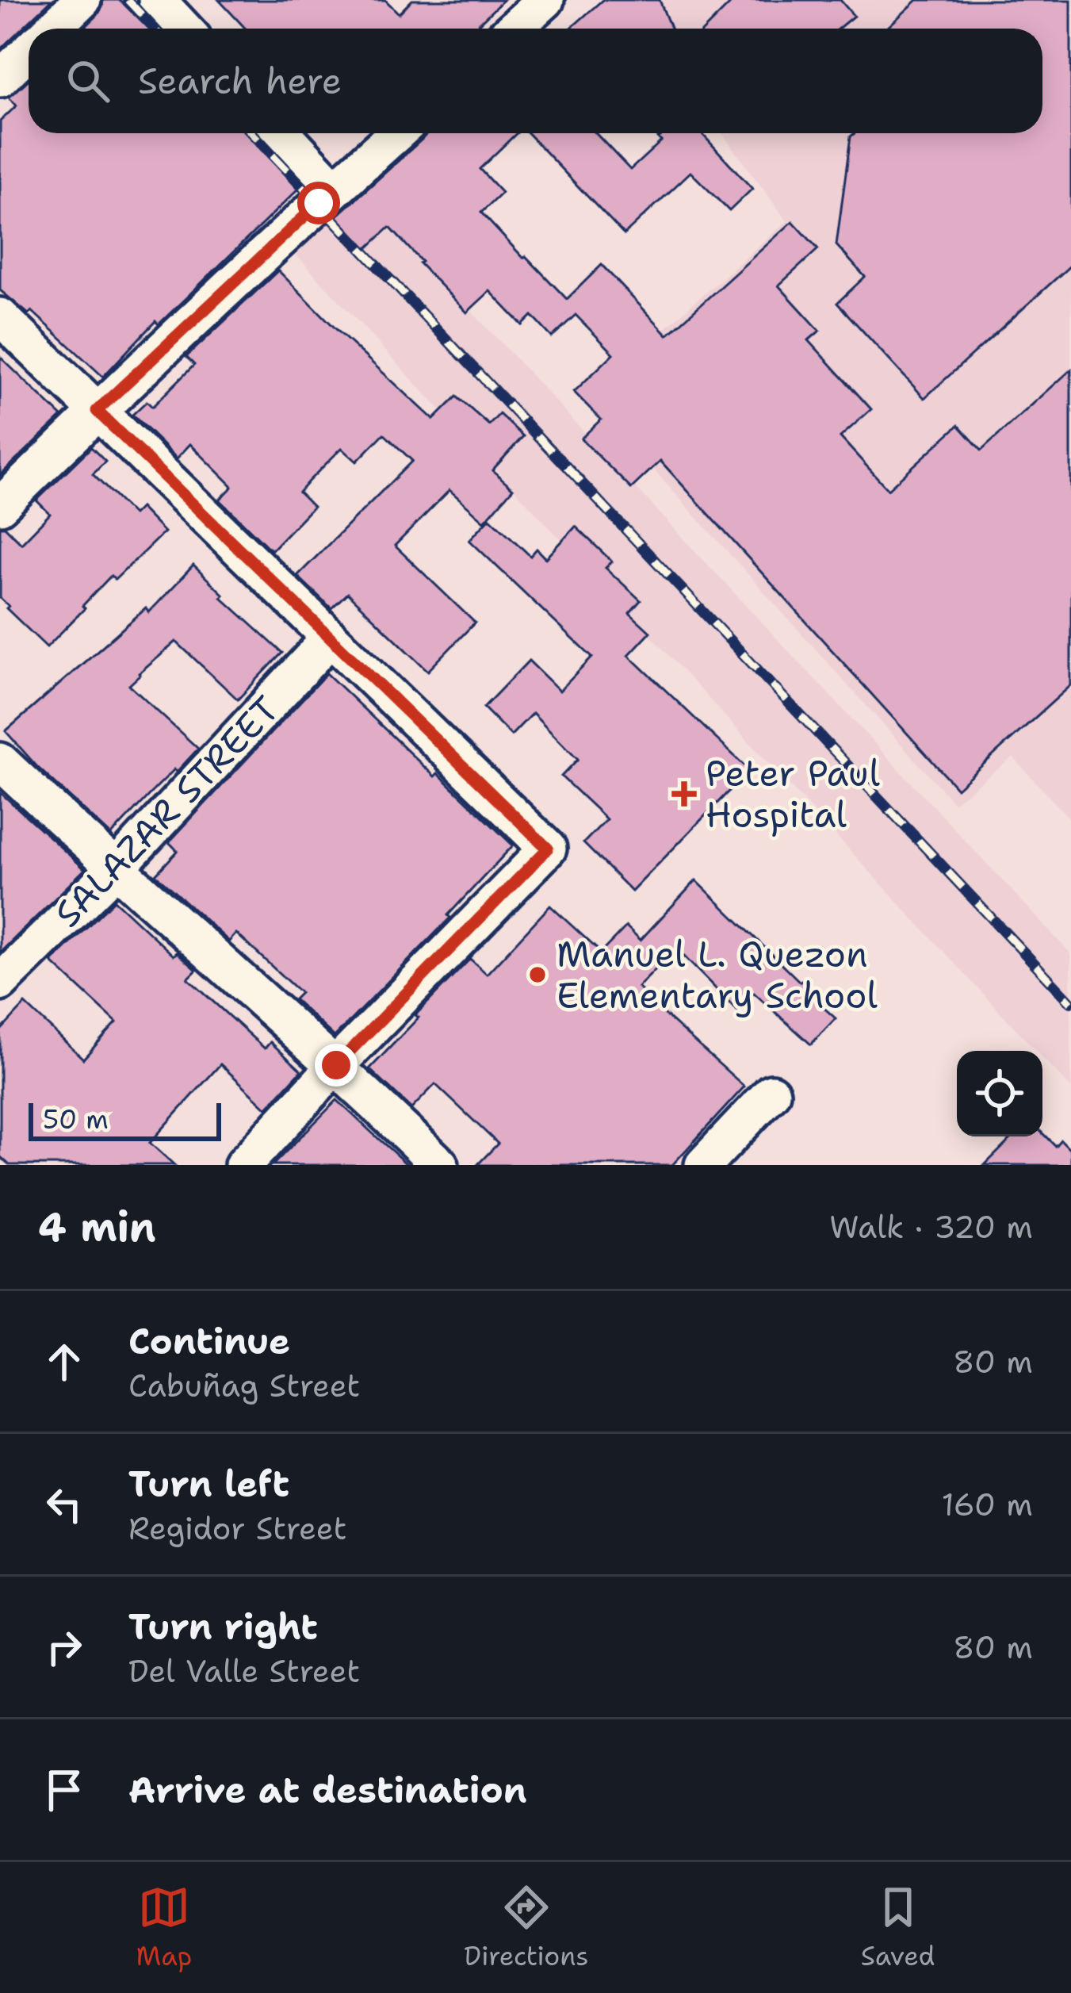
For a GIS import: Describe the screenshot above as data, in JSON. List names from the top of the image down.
{
  "streets": {
    "street": ["SALAZAR STREET"]
  },
  "places": {
    "health": ["Peter Paul Hospital"],
    "other": ["Manuel L. Quezon Elementary School"]
  },
  "scale_bar": "50 m",
  "page": {
    "search": "Search here",
    "scale": "50 m",
    "heading": ["4 min", "Walk · 320 m"],
    "list": [
      ["Continue", "Cabuñag Street", "80 m"],
      ["Turn left", "Regidor Street", "160 m"],
      ["Turn right", "Del Valle Street", "80 m"],
      "Arrive at destination"
    ],
    "nav": ["Map", "Directions", "Saved"]
  }
}
